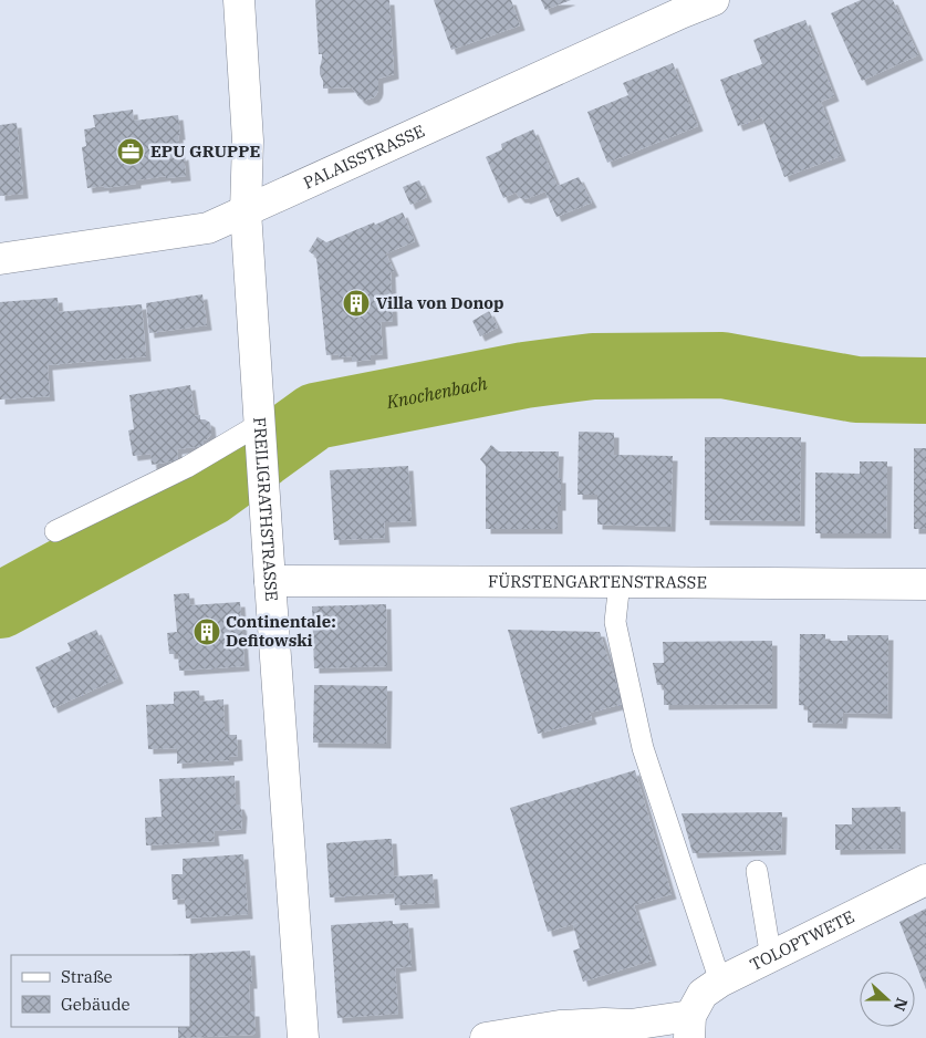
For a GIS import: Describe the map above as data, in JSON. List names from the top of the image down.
{
  "streets": {
    "street": [
      "PALAISSTRASSE",
      "FREILIGRATHSTRASSE",
      "FÜRSTENGARTENSTRASSE",
      "TOLOPTWETE"
    ]
  },
  "crossings": [
    ["PALAISSTRASSE", "FREILIGRATHSTRASSE"],
    ["FREILIGRATHSTRASSE", "FÜRSTENGARTENSTRASSE"]
  ],
  "water": ["Knochenbach"],
  "places": {
    "office": ["EPU GRUPPE"],
    "building": ["Villa von Donop", "Continentale: Defitowski"]
  },
  "legend": ["Straße", "Gebäude"],
  "north": "right"
}
